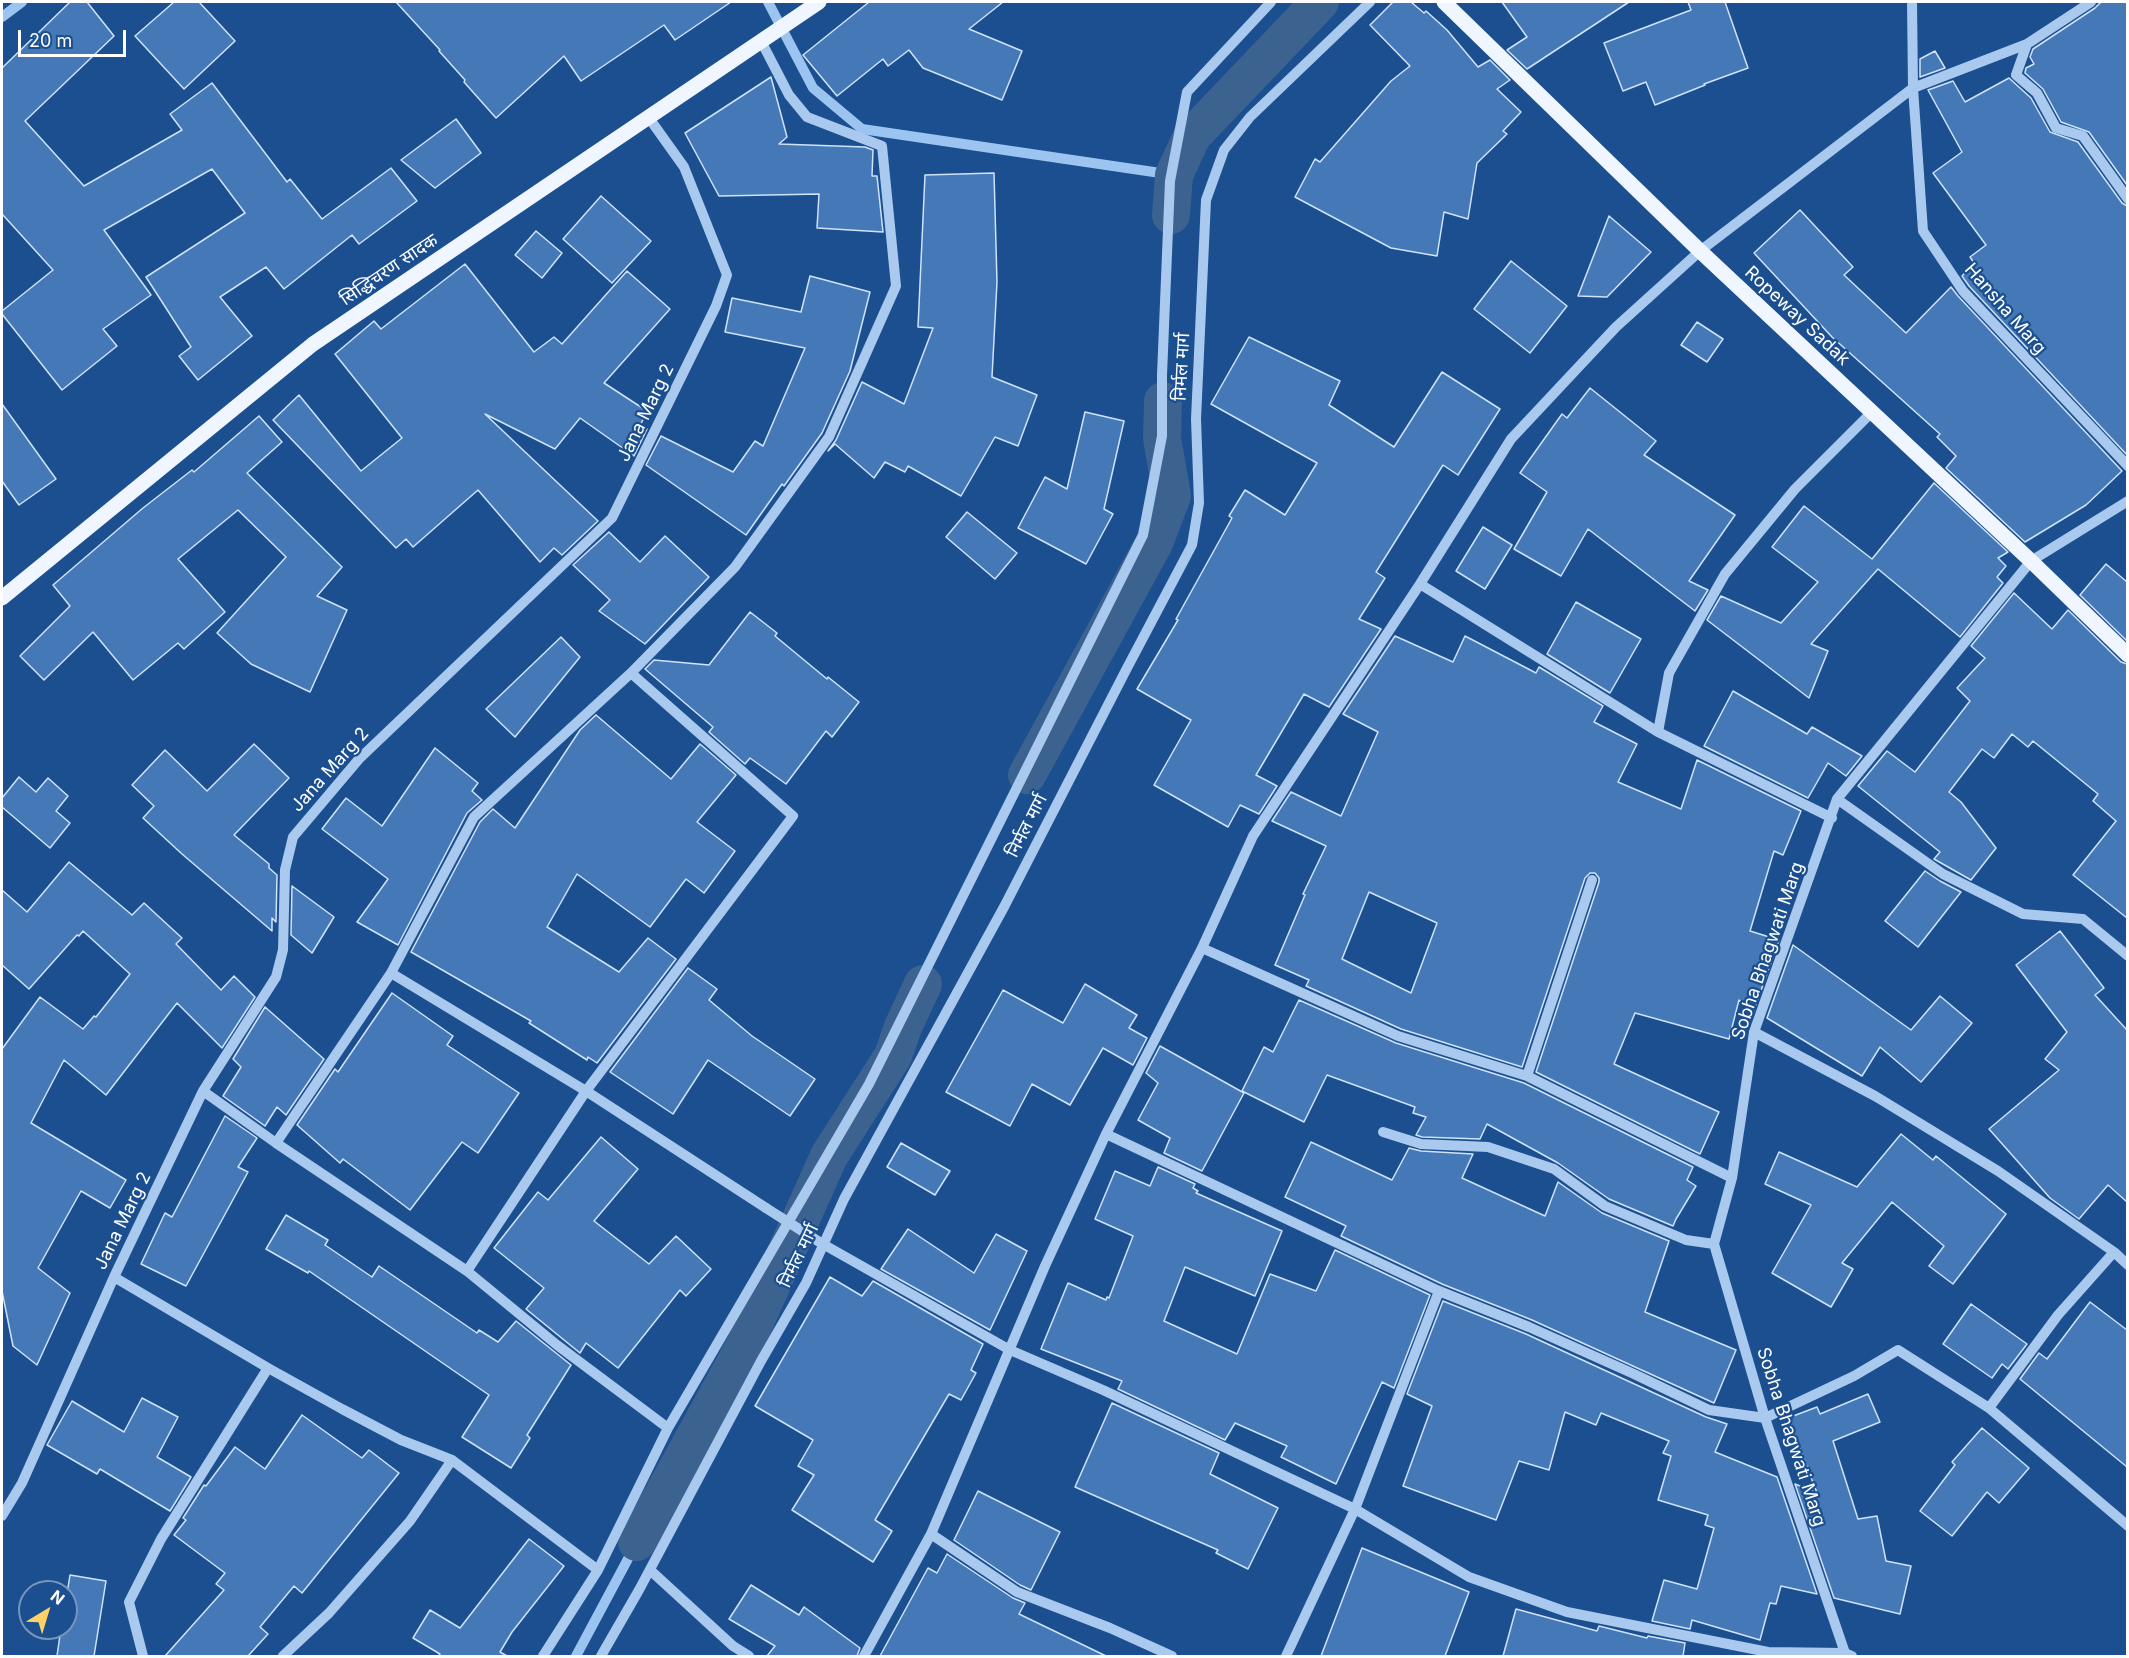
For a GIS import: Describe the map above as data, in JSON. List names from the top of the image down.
{
  "streets": {
    "main road": ["सिद्धिचरण सादक", "Ropeway Sadak"],
    "street": [
      "Hansha Marg",
      "निर्मल मार्ग",
      "Jana Marg 2",
      "Sobha Bhagwati Marg"
    ]
  },
  "crossings": [
    ["सिद्धिचरण सादक", "Jana Marg 2"],
    ["Ropeway Sadak", "Sobha Bhagwati Marg"]
  ],
  "scale_bar": "20 m",
  "north": "top right"
}
